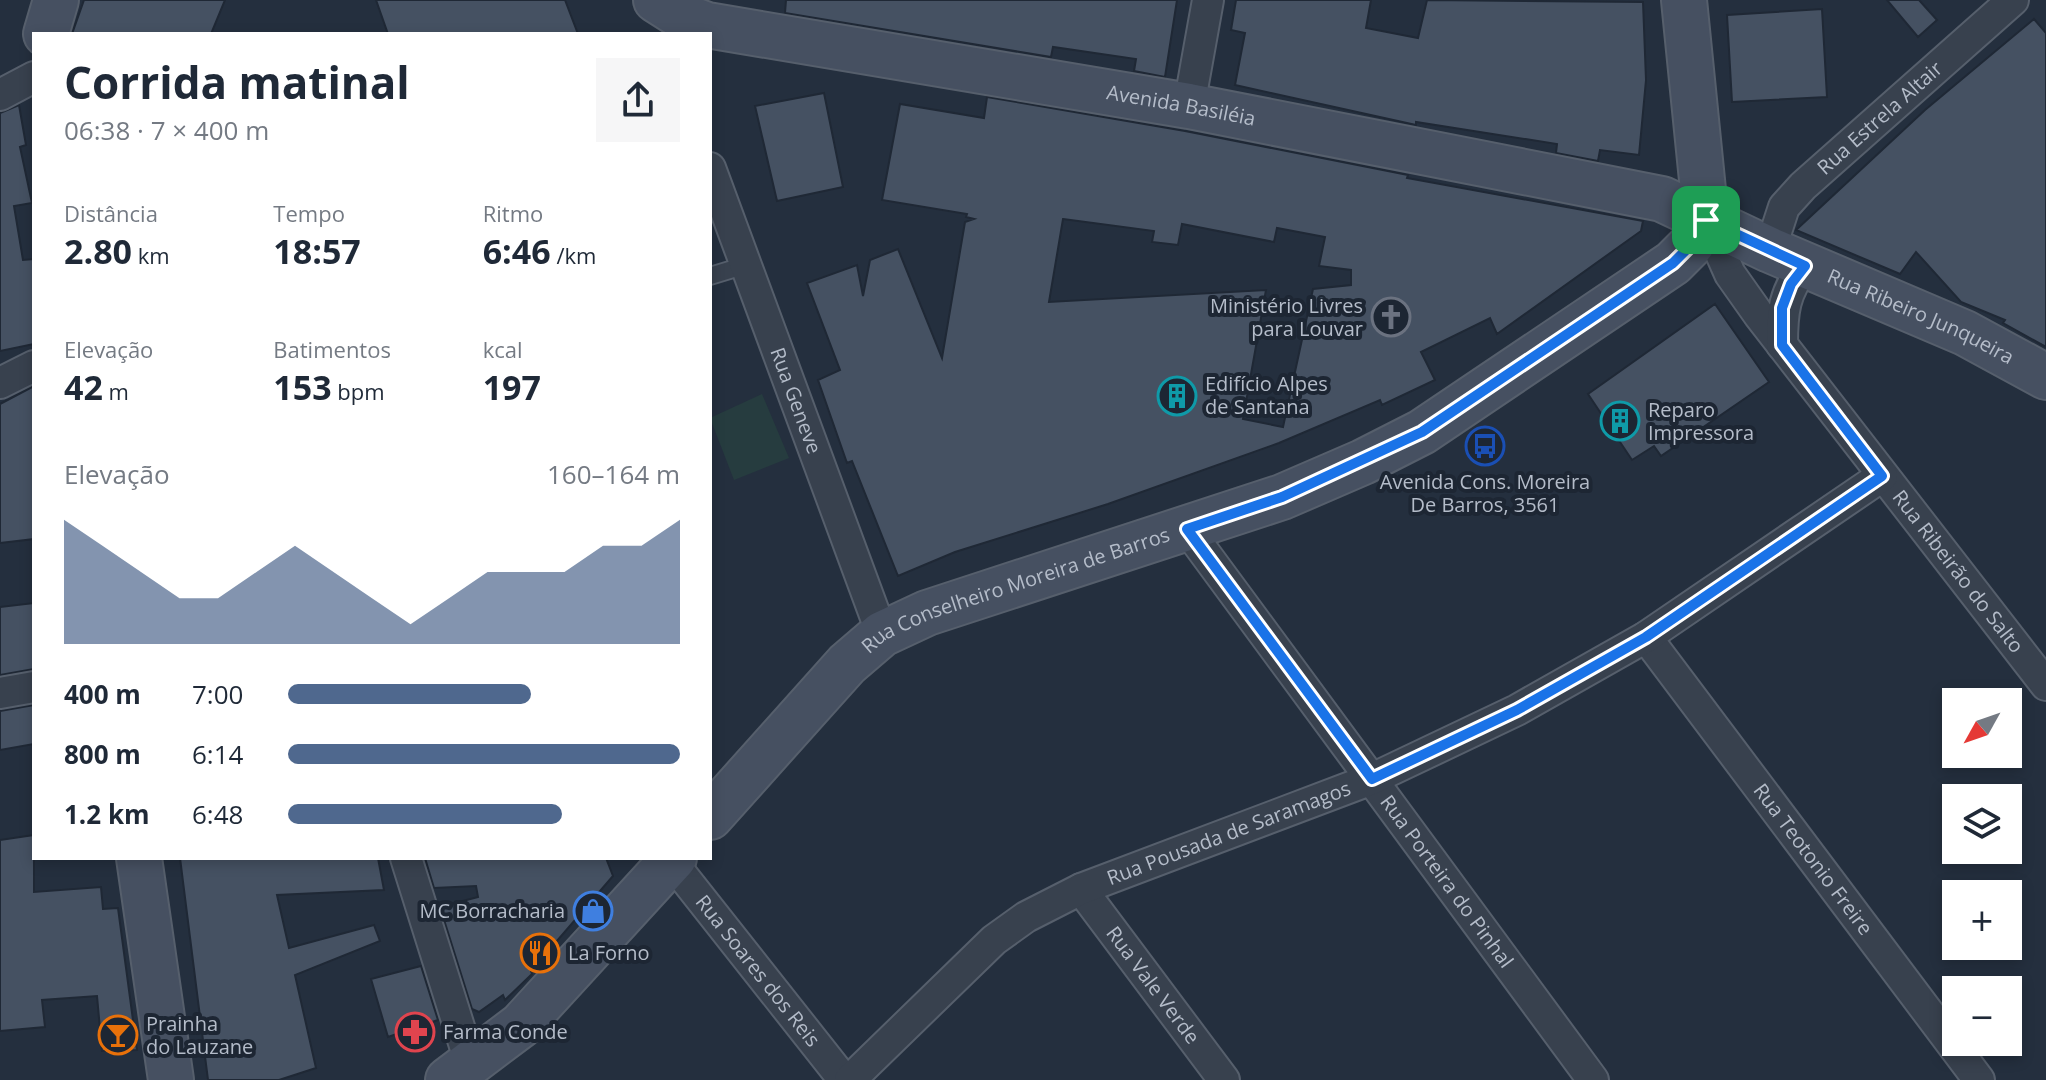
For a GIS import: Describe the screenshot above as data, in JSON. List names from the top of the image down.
{
  "streets": {
    "main road": ["Avenida Basiléia", "Rua Ribeiro Junqueira", "Rua Conselheiro Moreira de Barros"],
    "street": [
      "Rua Estrela Altair",
      "Rua Geneve",
      "Rua Ribeirão do Salto",
      "Rua Pousada de Saramagos",
      "Rua Teotonio Freire",
      "Rua Porteira do Pinhal",
      "Rua Soares dos Reis",
      "Rua Vale Verde"
    ]
  },
  "crossings": [
    ["Avenida Basiléia", "Rua Ribeiro Junqueira"],
    ["Avenida Basiléia", "Rua Ribeirão do Salto"],
    ["Avenida Basiléia", "Rua Conselheiro Moreira de Barros"],
    ["Rua Estrela Altair", "Rua Ribeiro Junqueira"],
    ["Rua Ribeiro Junqueira", "Rua Ribeirão do Salto"],
    ["Rua Ribeiro Junqueira", "Rua Conselheiro Moreira de Barros"],
    ["Rua Geneve", "Rua Conselheiro Moreira de Barros"],
    ["Rua Ribeirão do Salto", "Rua Conselheiro Moreira de Barros"],
    ["Rua Ribeirão do Salto", "Rua Pousada de Saramagos"],
    ["Rua Conselheiro Moreira de Barros", "Rua Porteira do Pinhal"],
    ["Rua Pousada de Saramagos", "Rua Teotonio Freire"],
    ["Rua Pousada de Saramagos", "Rua Porteira do Pinhal"],
    ["Rua Pousada de Saramagos", "Rua Soares dos Reis"],
    ["Rua Pousada de Saramagos", "Rua Vale Verde"]
  ],
  "places": {
    "church": ["Ministério Livres para Louvar"],
    "building": ["Edifício Alpes de Santana", "Reparo Impressora"],
    "bus stop": ["Avenida Cons. Moreira De Barros, 3561"],
    "shop": ["MC Borracharia"],
    "restaurant": ["La Forno"],
    "pharmacy": ["Farma Conde"],
    "bar": ["Prainha do Lauzane"]
  },
  "north": "bottom left",
  "page": {
    "heading": ["Corrida matinal", "06:38 · 7 × 400 m"],
    "stats": [
      ["Distância", "2.80 km"],
      ["Tempo", "18:57"],
      ["Ritmo", "6:46 /km"],
      ["Elevação", "42 m"],
      ["Batimentos", "153 bpm"],
      ["kcal", "197"]
    ],
    "chart": ["Elevação", "160–164 m"],
    "list": [
      {
        "name": "400 m",
        "note": "7:00"
      },
      {
        "name": "800 m",
        "note": "6:14"
      },
      {
        "name": "1.2 km",
        "note": "6:48"
      }
    ],
    "map_buttons": ["+", "−"]
  }
}
